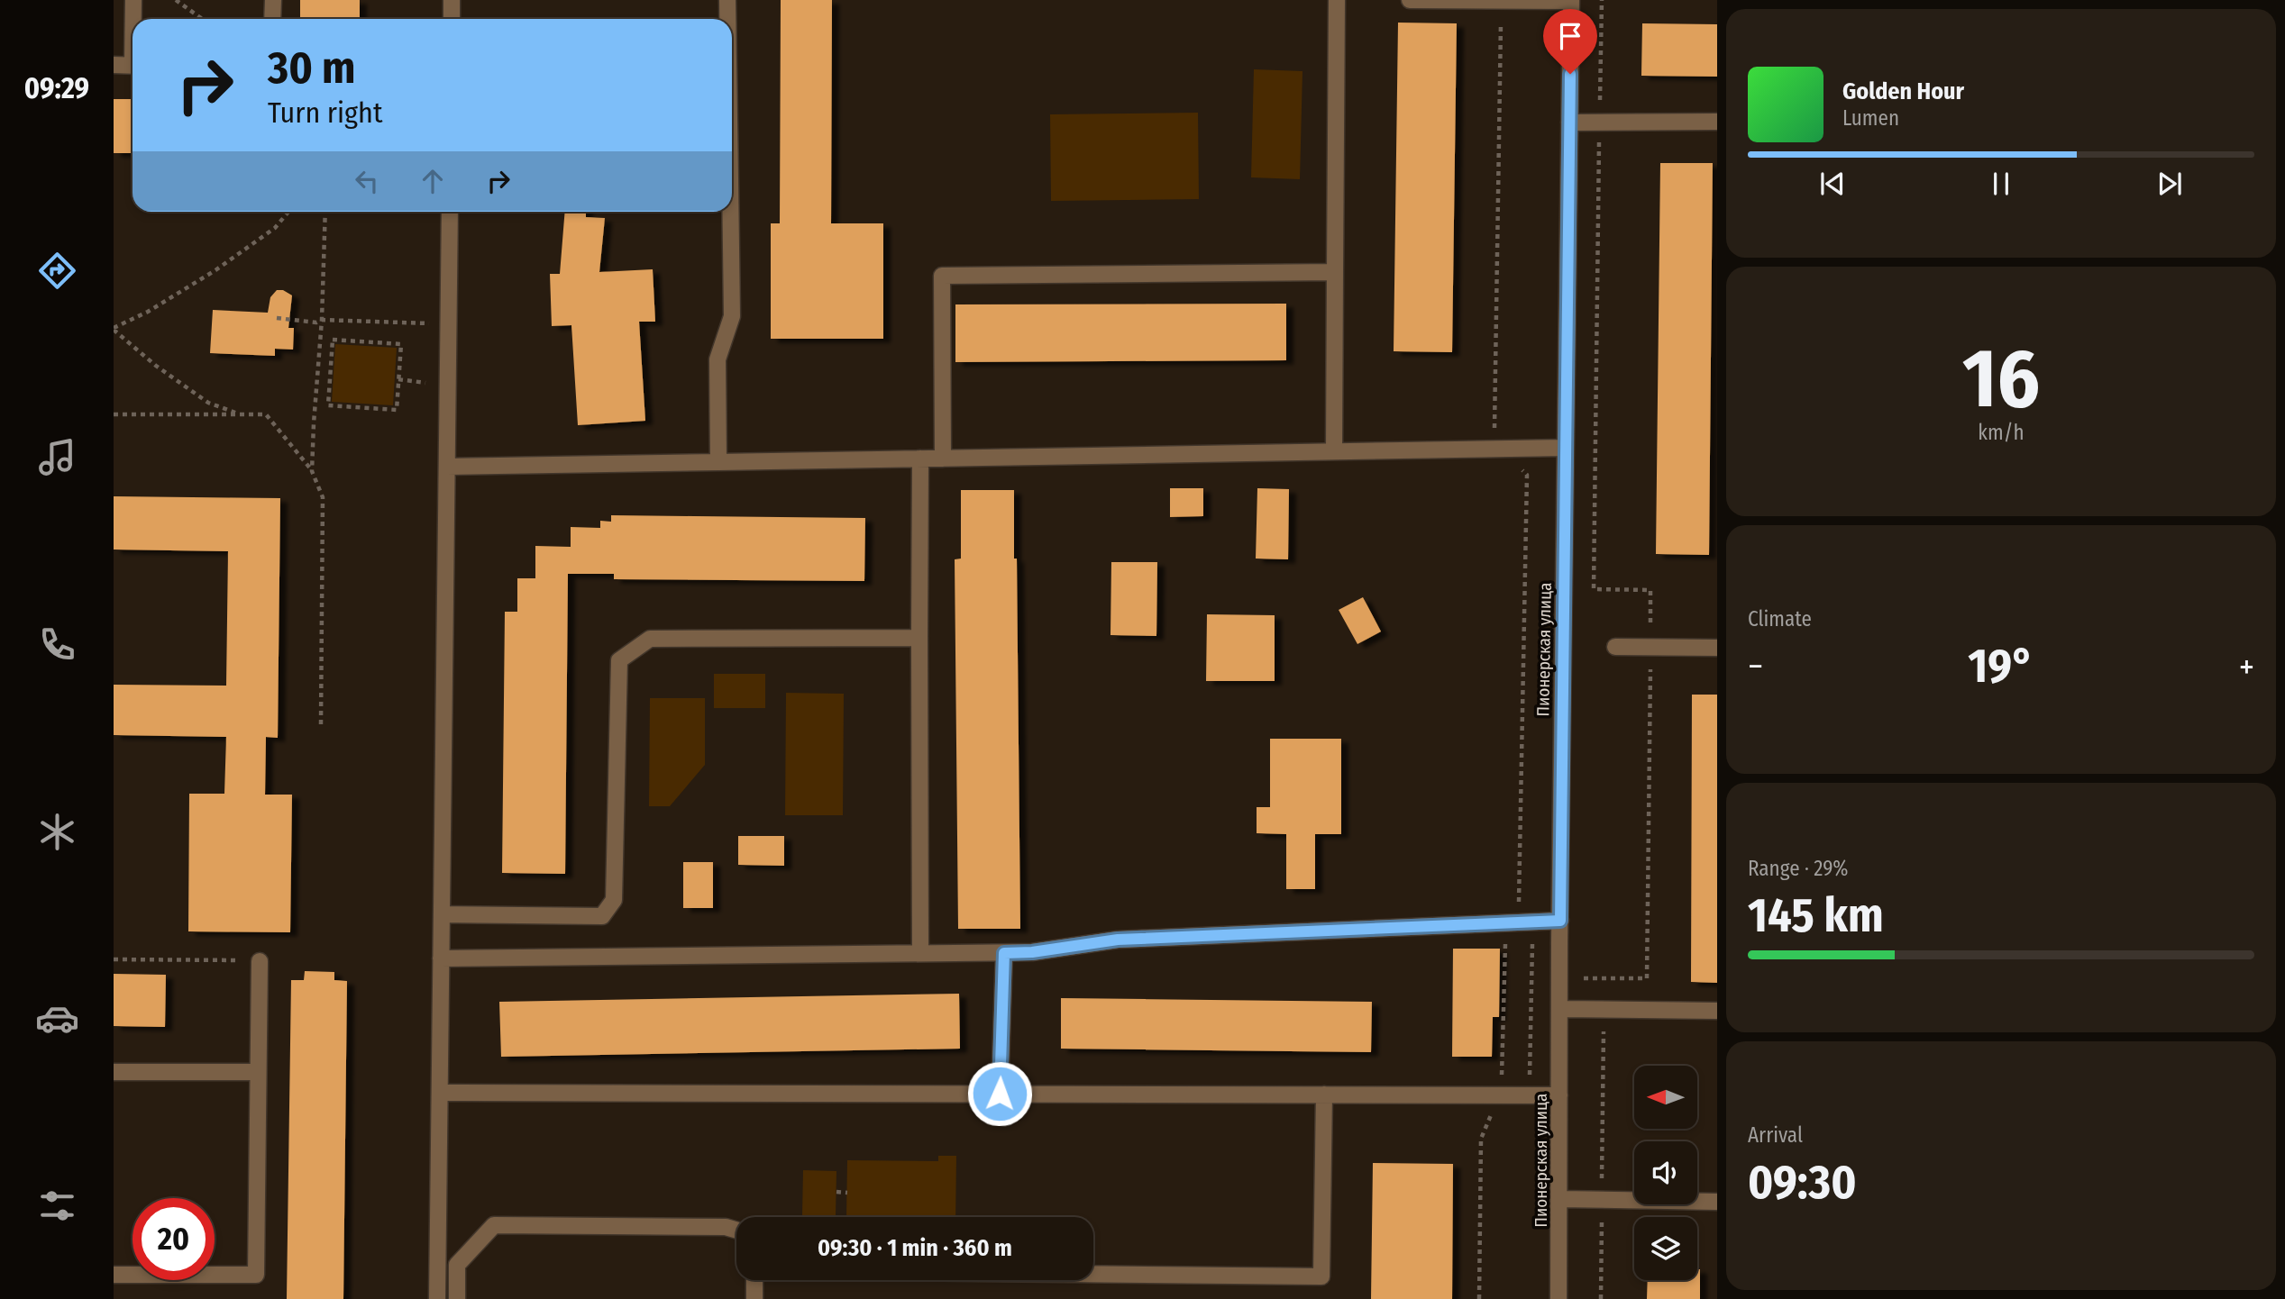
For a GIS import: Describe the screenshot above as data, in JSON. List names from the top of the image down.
{
  "streets": {
    "street": ["Пионерская улица"]
  },
  "north": "left",
  "page": {
    "tabs": "09:29",
    "turn": ["30 m", "Turn right"],
    "song": ["Golden Hour", "Lumen"],
    "tile": [
      ["16", "km/h"],
      "Climate",
      ["Range · 29%", "145 km"],
      ["Arrival", "09:30"]
    ],
    "heat": ["−", "19°", "+"],
    "limit": "20",
    "trip": "09:30 · 1 min · 360 m"
  }
}
